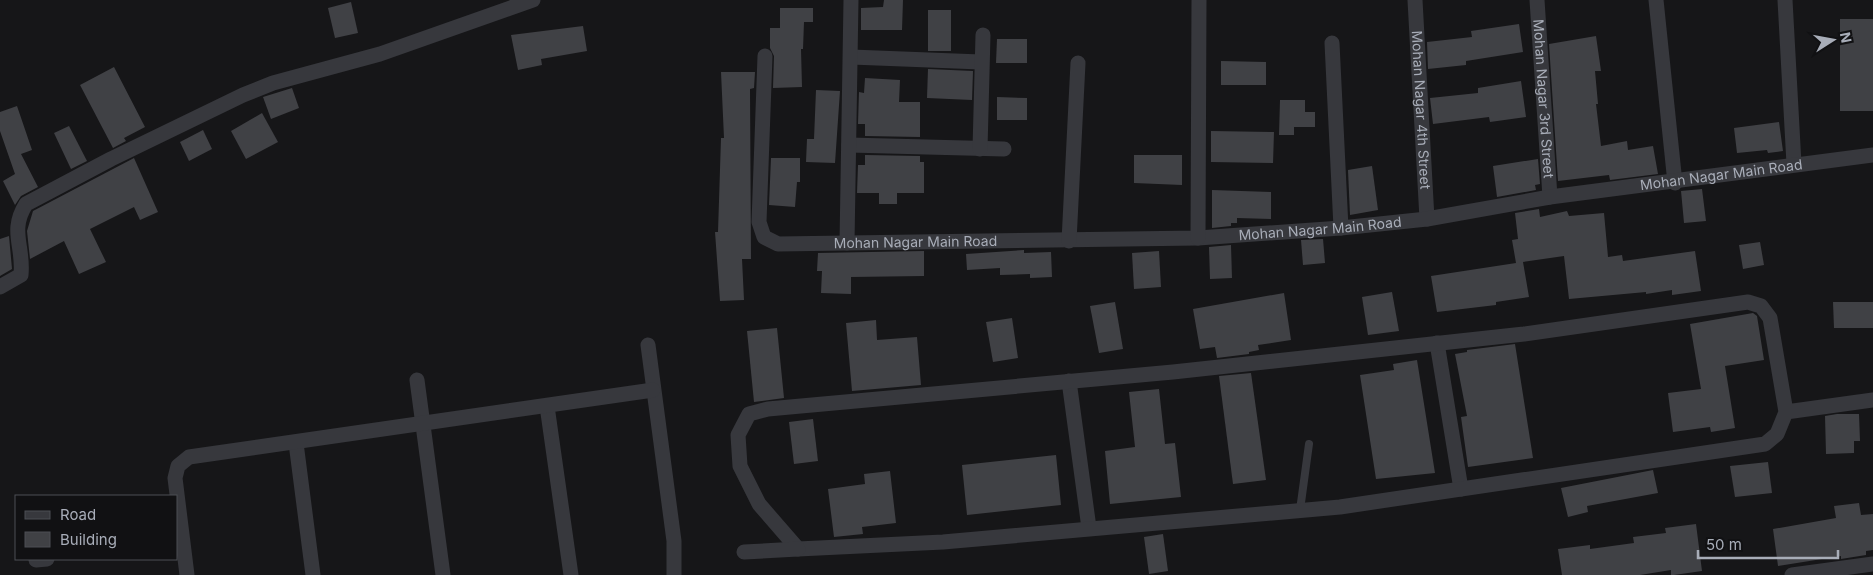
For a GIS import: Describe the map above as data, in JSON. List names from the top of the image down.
{
  "streets": {
    "street": ["Mohan Nagar 3rd Street", "Mohan Nagar 4th Street", "Mohan Nagar Main Road"]
  },
  "crossings": [
    ["Mohan Nagar 3rd Street", "Mohan Nagar Main Road"],
    ["Mohan Nagar 4th Street", "Mohan Nagar Main Road"]
  ],
  "legend": ["Road", "Building"],
  "scale_bar": "50 m",
  "north": "right"
}
